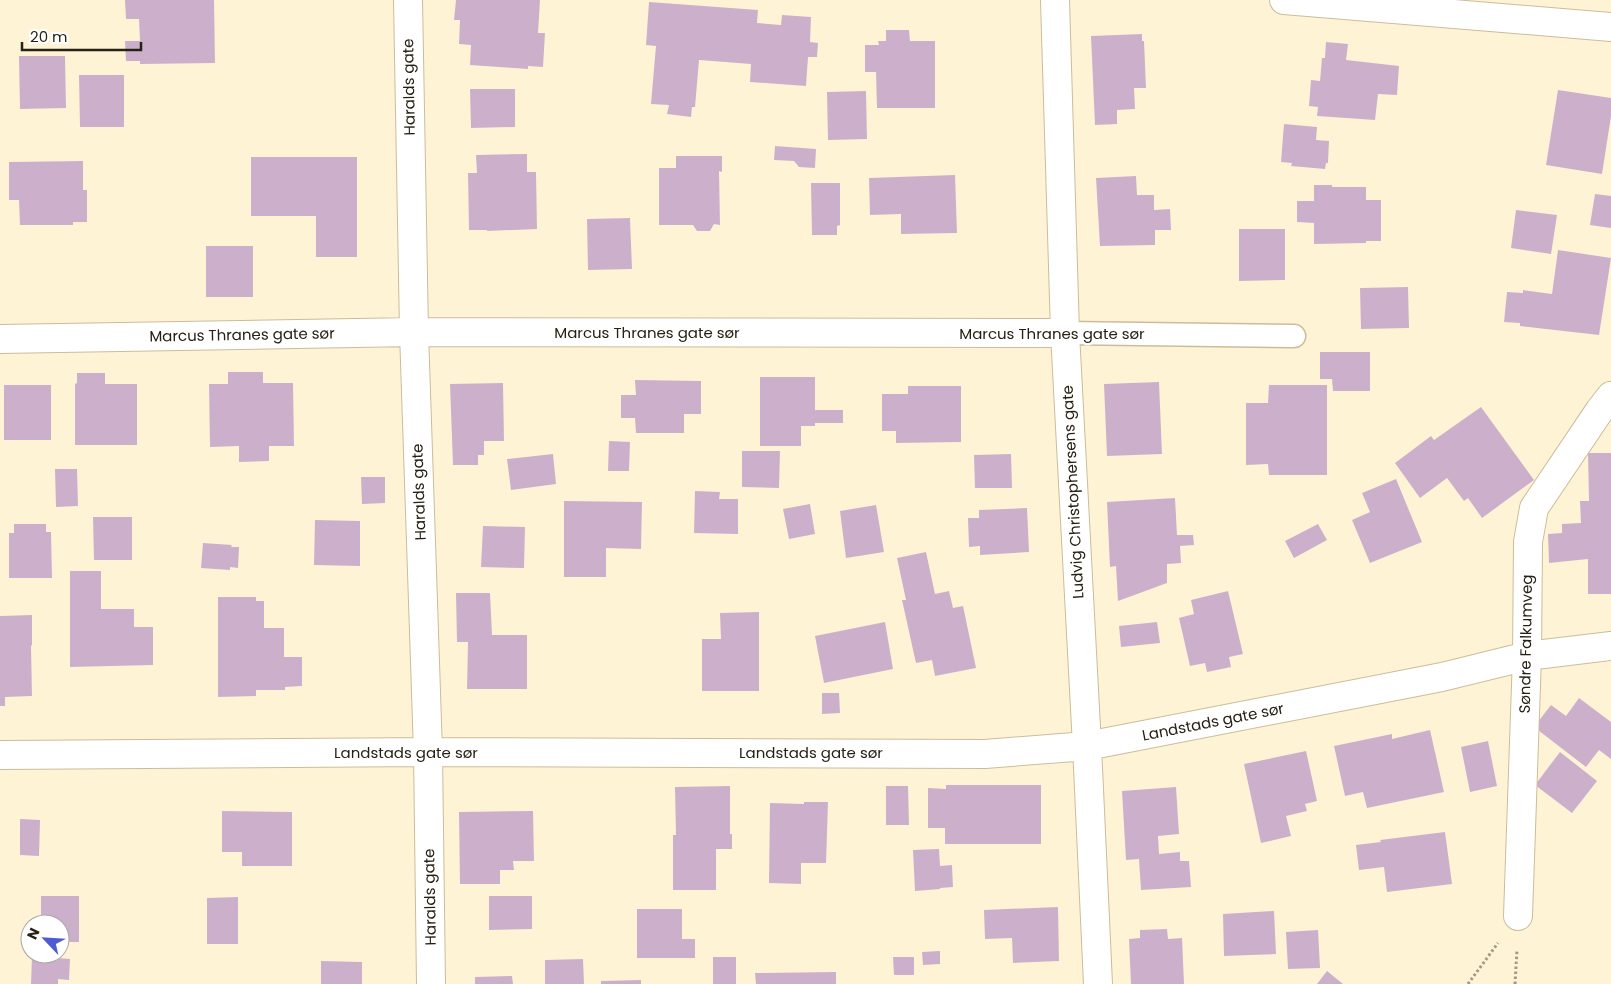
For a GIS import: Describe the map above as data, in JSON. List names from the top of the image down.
{
  "streets": {
    "street": [
      "Haralds gate",
      "Marcus Thranes gate sør",
      "Ludvig Christophersens gate",
      "Søndre Falkumveg",
      "Landstads gate sør"
    ]
  },
  "crossings": [
    ["Haralds gate", "Marcus Thranes gate sør"],
    ["Haralds gate", "Landstads gate sør"],
    ["Marcus Thranes gate sør", "Ludvig Christophersens gate"],
    ["Ludvig Christophersens gate", "Landstads gate sør"],
    ["Søndre Falkumveg", "Landstads gate sør"]
  ],
  "scale_bar": "20 m",
  "north": "top left"
}
